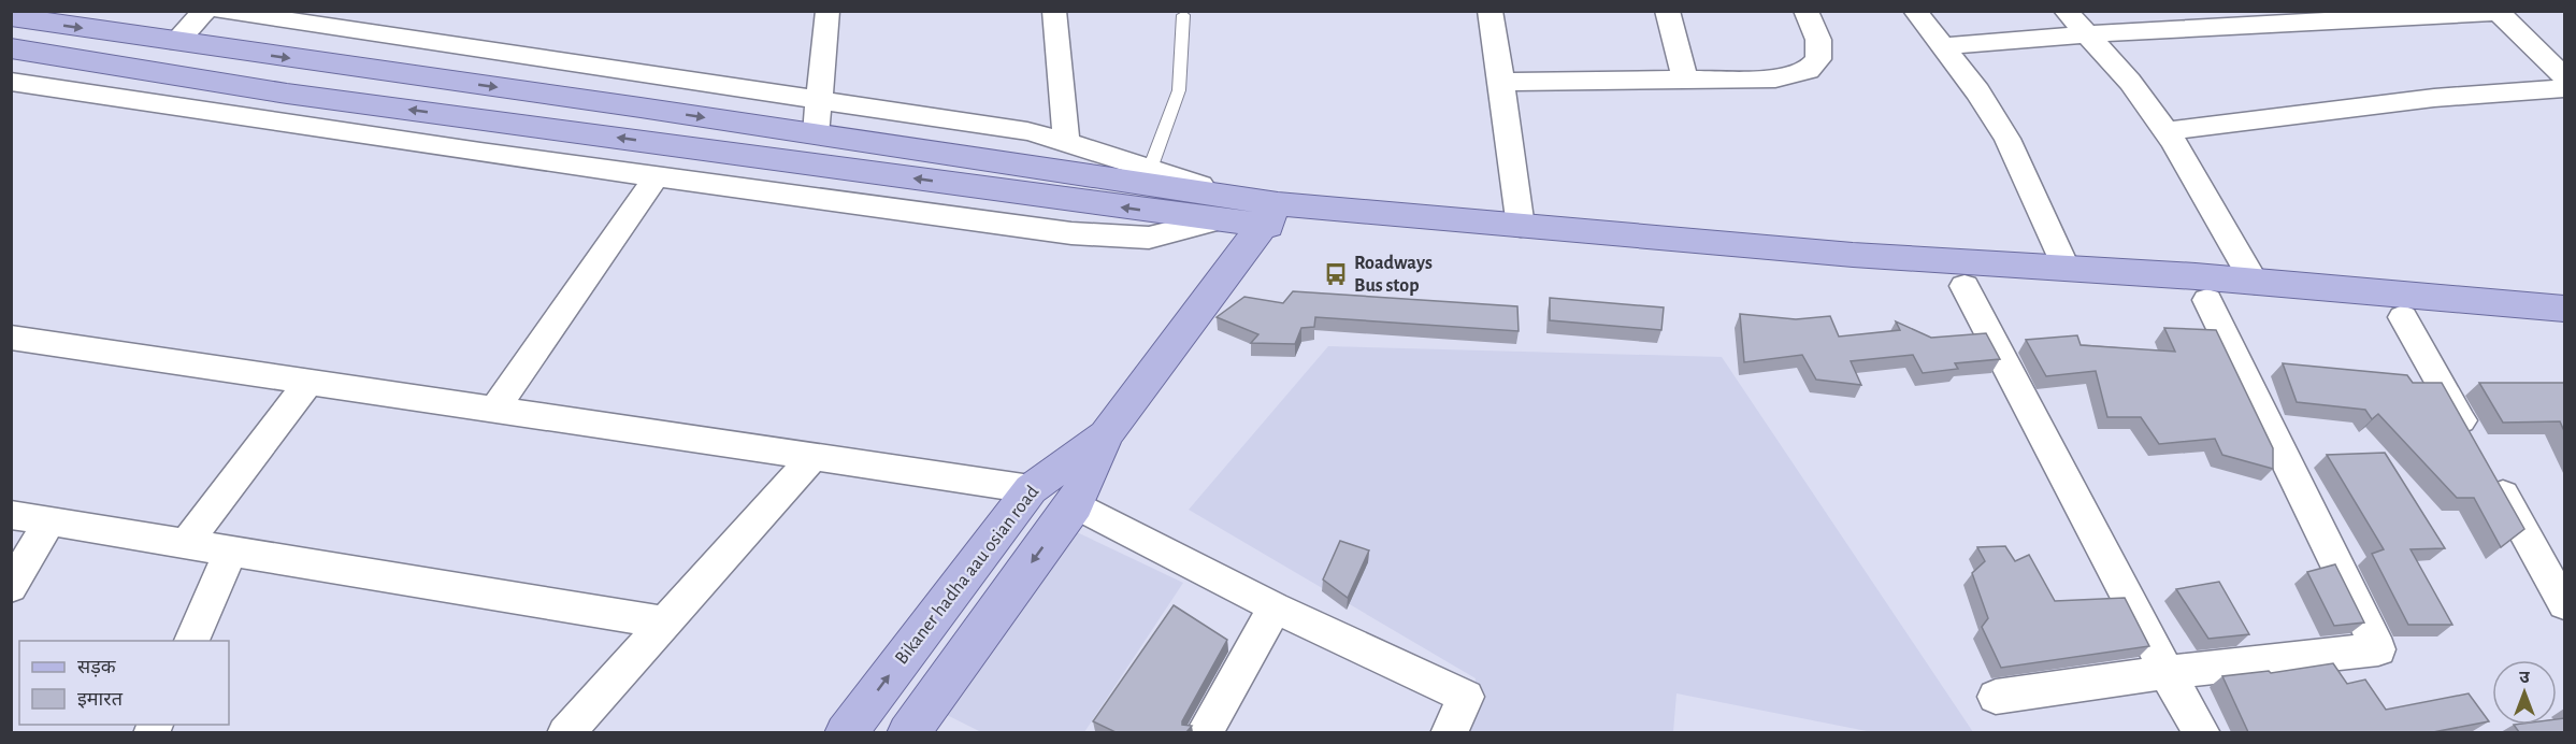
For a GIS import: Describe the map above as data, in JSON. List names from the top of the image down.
{
  "streets": {
    "main road": ["Bikaner hadha aau osian road"]
  },
  "places": {
    "bus stop": ["Roadways Bus stop"]
  },
  "legend": ["सड़क", "इमारत"],
  "north": "top"
}
